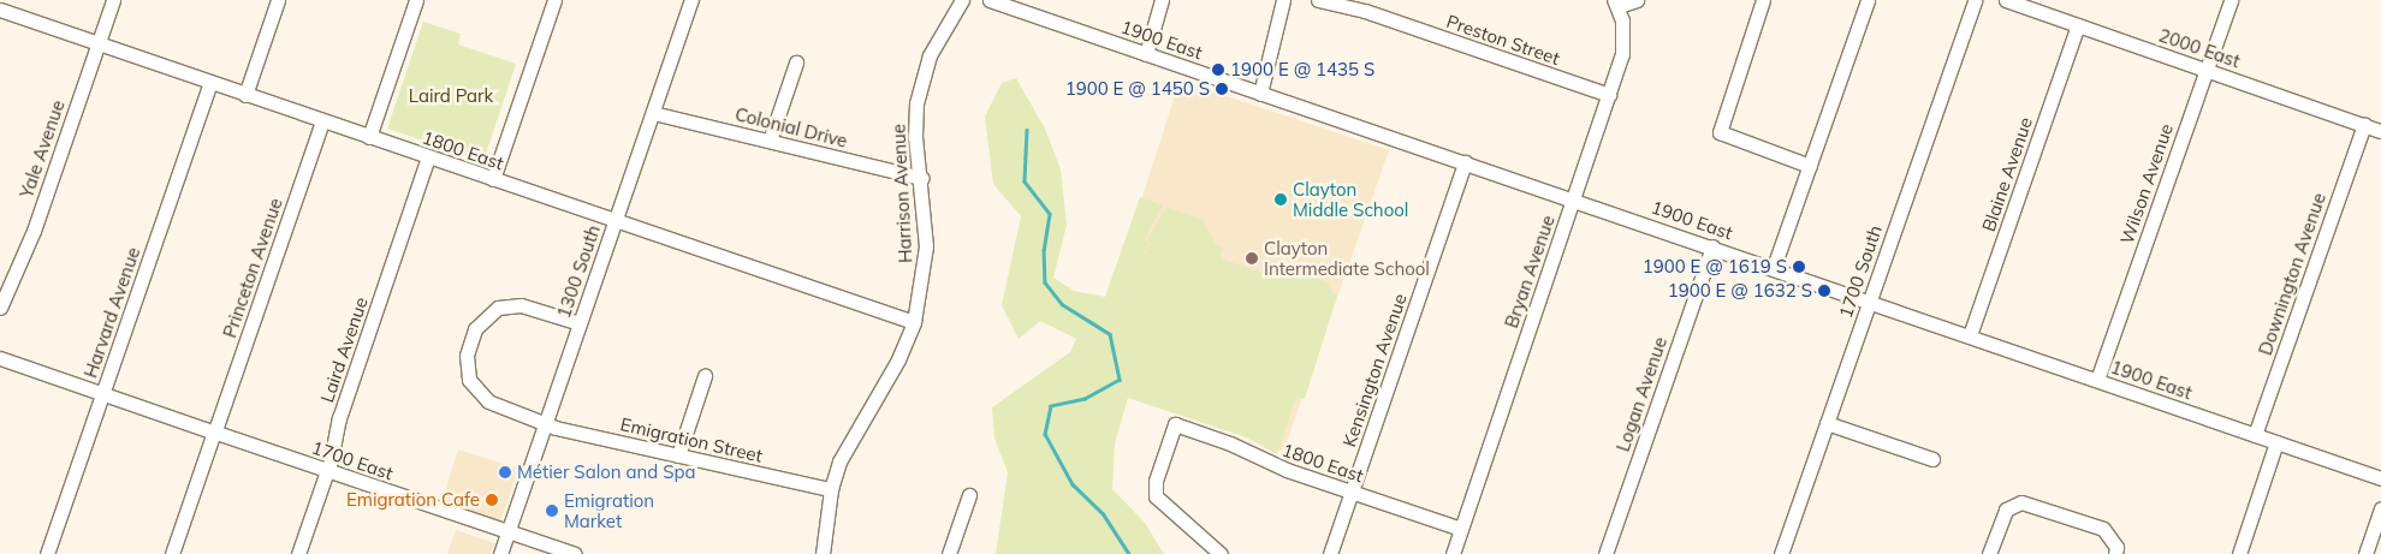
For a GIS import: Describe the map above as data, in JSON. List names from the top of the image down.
{
  "streets": {
    "street": [
      "1900 East",
      "Preston Street",
      "2000 East",
      "Colonial Drive",
      "Yale Avenue",
      "1800 East",
      "Blaine Avenue",
      "Wilson Avenue",
      "Harrison Avenue",
      "Princeton Avenue",
      "1300 South",
      "Bryan Avenue",
      "1700 South",
      "Downington Avenue",
      "Harvard Avenue",
      "Laird Avenue",
      "Kensington Avenue",
      "Logan Avenue",
      "Emigration Street",
      "1700 East"
    ]
  },
  "crossings": [
    ["1900 East", "Blaine Avenue"],
    ["1900 East", "Wilson Avenue"],
    ["1900 East", "Bryan Avenue"],
    ["1900 East", "1700 South"],
    ["1900 East", "Downington Avenue"],
    ["1900 East", "Kensington Avenue"],
    ["1900 East", "Logan Avenue"],
    ["Preston Street", "Bryan Avenue"],
    ["2000 East", "Blaine Avenue"],
    ["2000 East", "Wilson Avenue"],
    ["2000 East", "Downington Avenue"],
    ["Colonial Drive", "Harrison Avenue"],
    ["Colonial Drive", "1300 South"],
    ["Yale Avenue", "1800 East"],
    ["1800 East", "Harrison Avenue"],
    ["1800 East", "Princeton Avenue"],
    ["1800 East", "1300 South"],
    ["1800 East", "Bryan Avenue"],
    ["1800 East", "Harvard Avenue"],
    ["1800 East", "Laird Avenue"],
    ["1800 East", "Kensington Avenue"],
    ["Harrison Avenue", "Emigration Street"],
    ["Princeton Avenue", "1700 East"],
    ["1300 South", "Emigration Street"],
    ["1300 South", "1700 East"],
    ["Harvard Avenue", "1700 East"],
    ["Laird Avenue", "1700 East"]
  ],
  "parks": ["Laird Park"],
  "places": [
    "1900 E @ 1435 S",
    "1900 E @ 1450 S",
    "Clayton Middle School",
    "Clayton Intermediate School",
    "1900 E @ 1619 S",
    "1900 E @ 1632 S",
    "Métier Salon and Spa",
    "Emigration Cafe",
    "Emigration Market"
  ]
}
